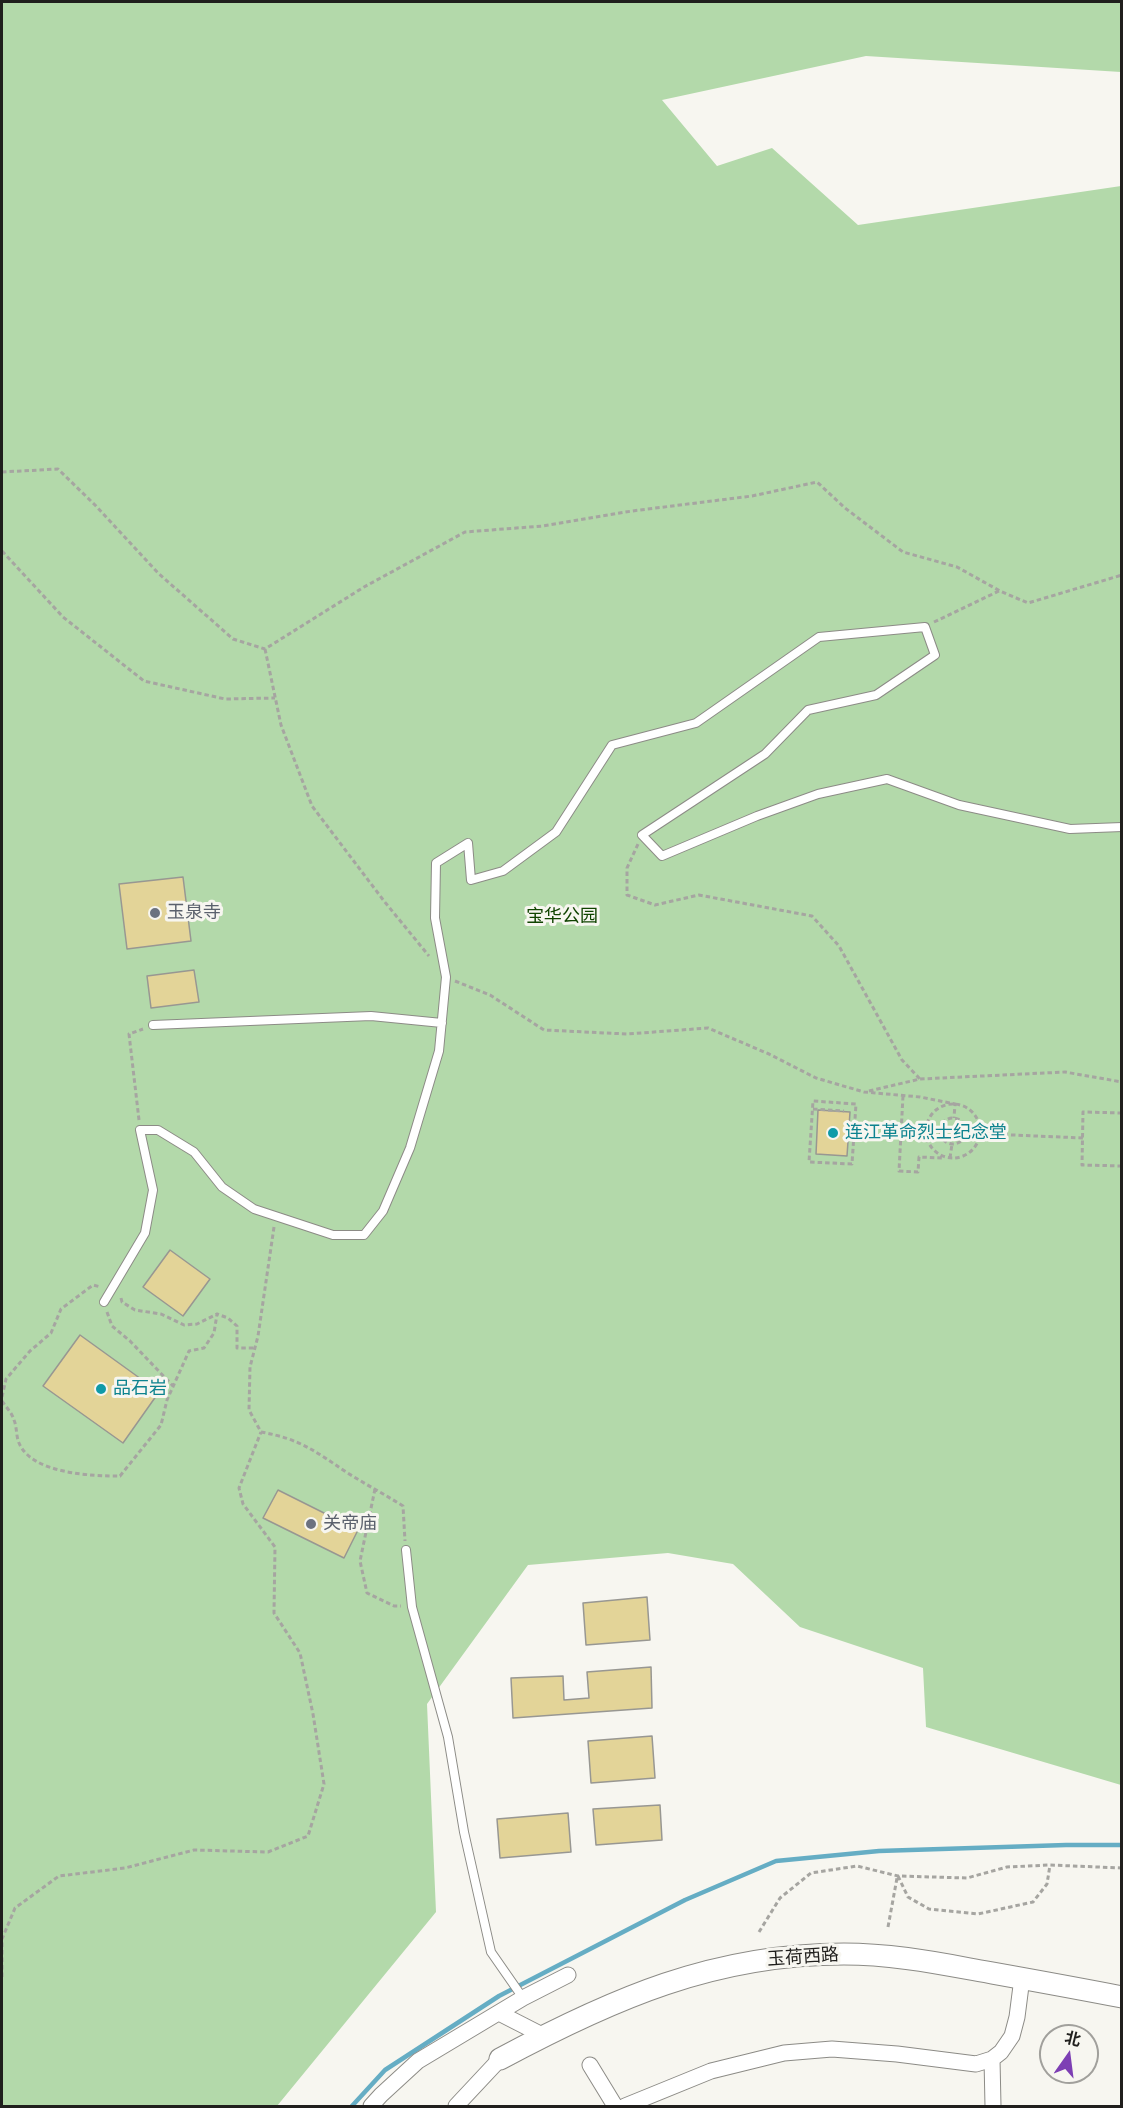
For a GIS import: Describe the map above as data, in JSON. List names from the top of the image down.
{
  "streets": {
    "main road": ["玉荷西路"]
  },
  "parks": ["宝华公园"],
  "places": [
    "玉泉寺",
    "连江革命烈士纪念堂",
    "品石岩",
    "关帝庙"
  ],
  "north": "top"
}
